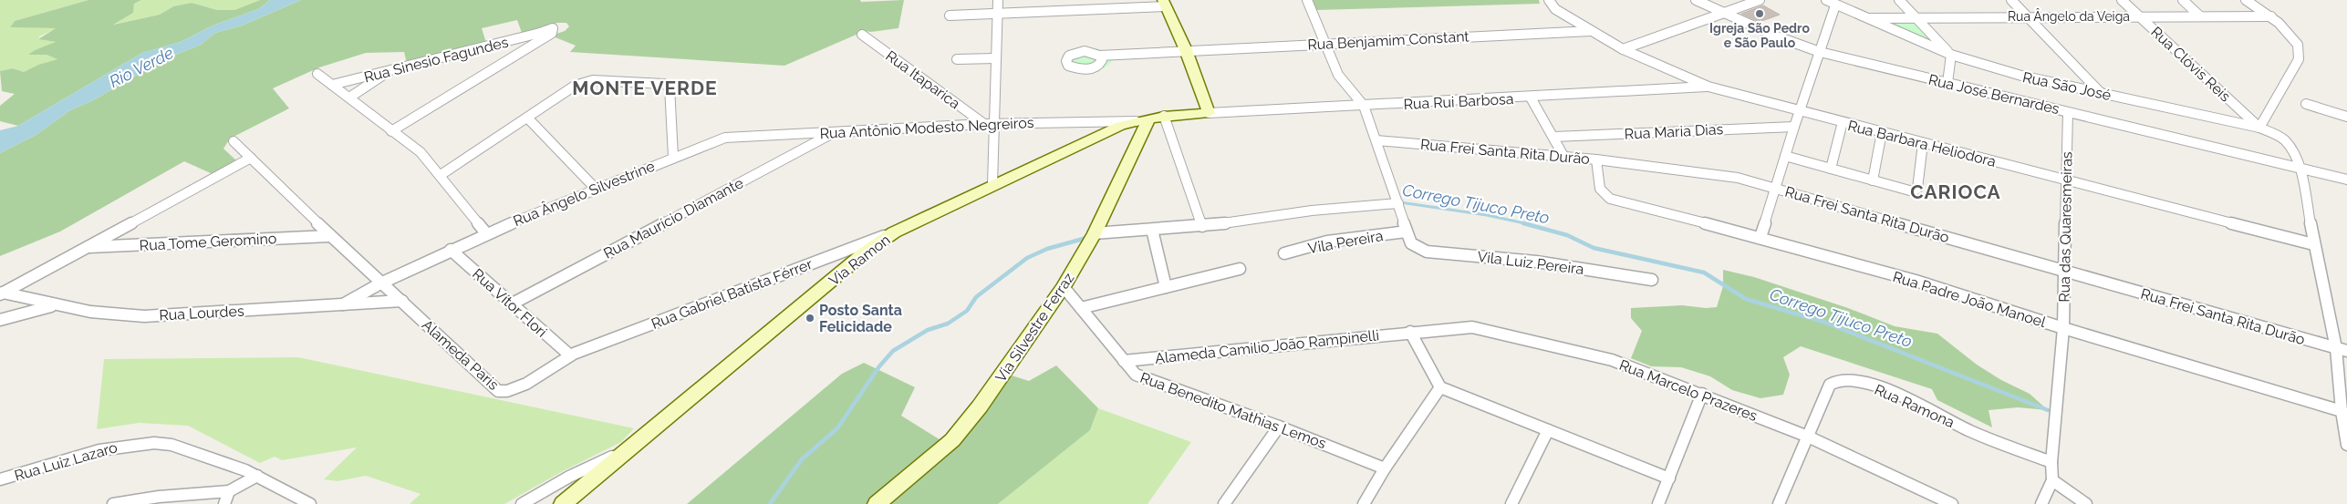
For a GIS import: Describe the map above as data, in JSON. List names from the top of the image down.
{
  "streets": {
    "main road": ["Via Ramon", "Via Silvestre Ferraz"],
    "street": [
      "Rua Ângelo da Veiga",
      "Rua Benjamim Constant",
      "Rua Sinesio Fagundes",
      "Rua Clóvis Reis",
      "Rua Itaparica",
      "Rua São José",
      "Rua José Bernardes",
      "Rua Rui Barbosa",
      "Rua Antônio Modesto Negreiros",
      "Rua Maria Dias",
      "Rua Barbara Heliodora",
      "Rua Frei Santa Rita Durão",
      "Rua Ângelo Silvestrine",
      "Rua Maurício Diamante",
      "Rua das Quaresmeiras",
      "Rua Tome Geromino",
      "Vila Pereira",
      "Vila Luiz Pereira",
      "Rua Gabriel Batista Férrer",
      "Rua Padre João Manoel",
      "Rua Vítor Flori",
      "Rua Lourdes",
      "Alameda Camilio João Rampinelli",
      "Alameda Paris",
      "Rua Marcelo Prazeres",
      "Rua Ramona",
      "Rua Benedito Mathias Lemos",
      "Rua Luiz Lazaro"
    ]
  },
  "crossings": [
    ["Rua Ângelo da Veiga", "Rua Clóvis Reis"],
    ["Rua Ângelo da Veiga", "Rua São José"],
    ["Rua Benjamim Constant", "Rua Barbara Heliodora"],
    ["Rua Clóvis Reis", "Rua São José"],
    ["Rua Itaparica", "Rua Antônio Modesto Negreiros"],
    ["Rua São José", "Rua José Bernardes"],
    ["Rua São José", "Rua Barbara Heliodora"],
    ["Rua São José", "Rua Frei Santa Rita Durão"],
    ["Rua São José", "Rua Padre João Manoel"],
    ["Rua José Bernardes", "Rua das Quaresmeiras"],
    ["Rua Rui Barbosa", "Rua Barbara Heliodora"],
    ["Rua Rui Barbosa", "Via Ramon"],
    ["Rua Antônio Modesto Negreiros", "Rua Ângelo Silvestrine"],
    ["Rua Antônio Modesto Negreiros", "Rua Maurício Diamante"],
    ["Rua Antônio Modesto Negreiros", "Via Ramon"],
    ["Rua Antônio Modesto Negreiros", "Via Silvestre Ferraz"],
    ["Rua Barbara Heliodora", "Rua das Quaresmeiras"],
    ["Rua Frei Santa Rita Durão", "Rua das Quaresmeiras"],
    ["Rua Frei Santa Rita Durão", "Rua Padre João Manoel"],
    ["Rua Ângelo Silvestrine", "Rua Vítor Flori"],
    ["Rua Ângelo Silvestrine", "Rua Lourdes"],
    ["Rua Ângelo Silvestrine", "Alameda Paris"],
    ["Rua Maurício Diamante", "Rua Vítor Flori"],
    ["Rua das Quaresmeiras", "Rua Padre João Manoel"],
    ["Rua das Quaresmeiras", "Rua Ramona"],
    ["Rua Tome Geromino", "Alameda Paris"],
    ["Vila Pereira", "Vila Luiz Pereira"],
    ["Via Ramon", "Rua Gabriel Batista Férrer"],
    ["Via Ramon", "Via Silvestre Ferraz"],
    ["Rua Gabriel Batista Férrer", "Rua Vítor Flori"],
    ["Rua Gabriel Batista Férrer", "Alameda Paris"],
    ["Rua Vítor Flori", "Alameda Paris"],
    ["Rua Lourdes", "Alameda Paris"],
    ["Via Silvestre Ferraz", "Rua Benedito Mathias Lemos"],
    ["Alameda Camilio João Rampinelli", "Rua Marcelo Prazeres"],
    ["Alameda Camilio João Rampinelli", "Rua Benedito Mathias Lemos"],
    ["Rua Marcelo Prazeres", "Rua Ramona"]
  ],
  "districts": ["MONTE VERDE", "CARIOCA"],
  "water": ["Rio Verde", "Corrego Tijuco Preto"],
  "places": ["Igreja São Pedro e São Paulo", "Posto Santa Felicidade"]
}
